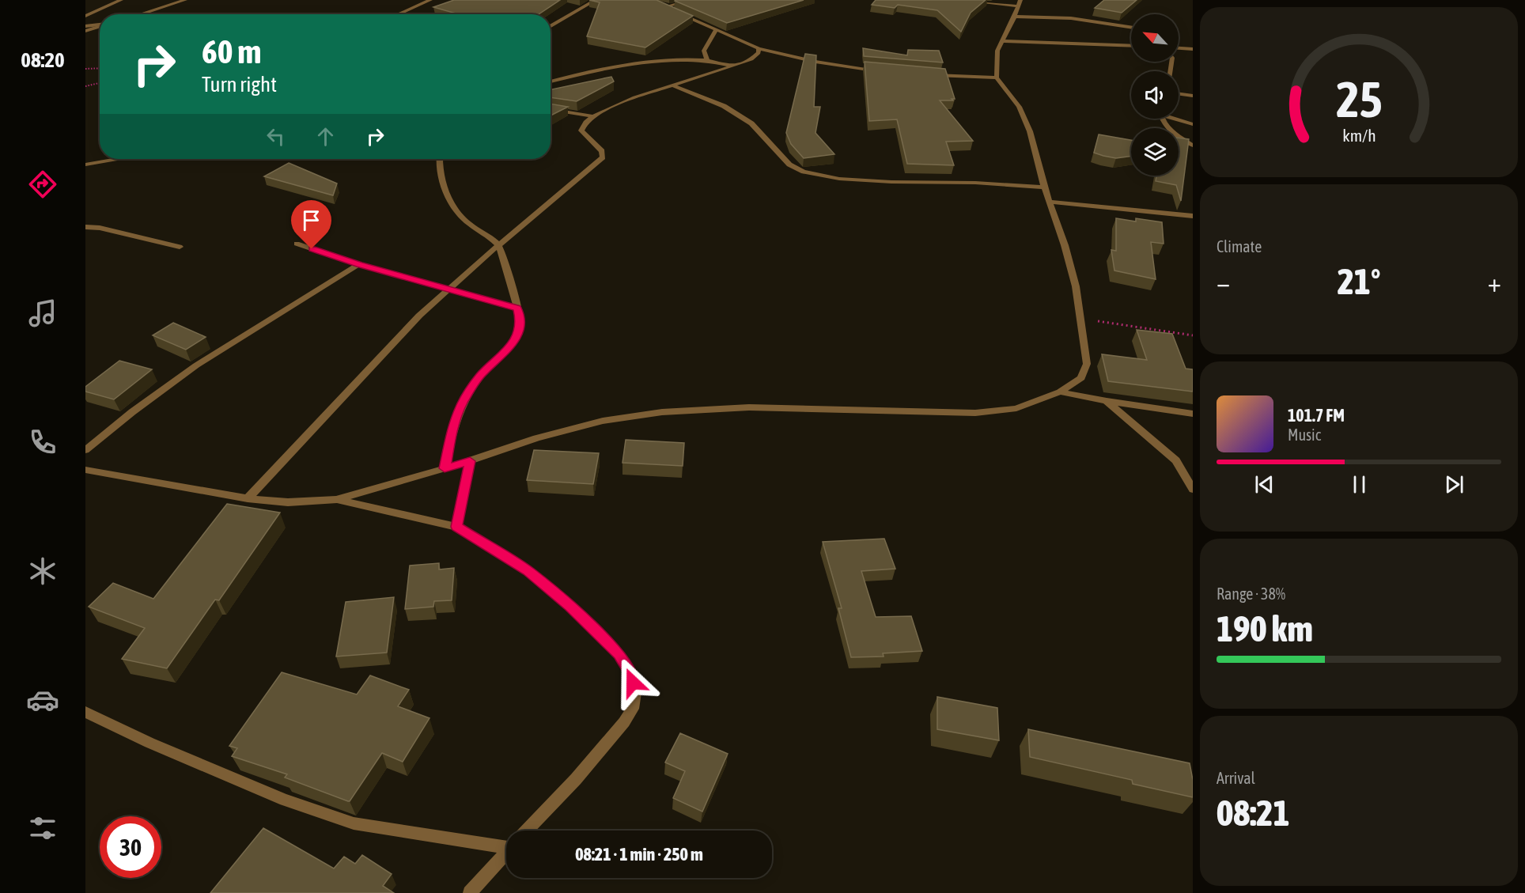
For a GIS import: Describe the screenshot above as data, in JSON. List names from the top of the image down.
{
  "north": "top left",
  "page": {
    "tabs": "08:20",
    "turn": ["60 m", "Turn right"],
    "tile": [
      "Climate",
      ["Range · 38%", "190 km"],
      ["Arrival", "08:21"]
    ],
    "heat": ["−", "21°", "+"],
    "song": ["101.7 FM", "Music"],
    "limit": "30",
    "trip": "08:21 · 1 min · 250 m",
    "gauge": ["25", "km/h"]
  }
}
